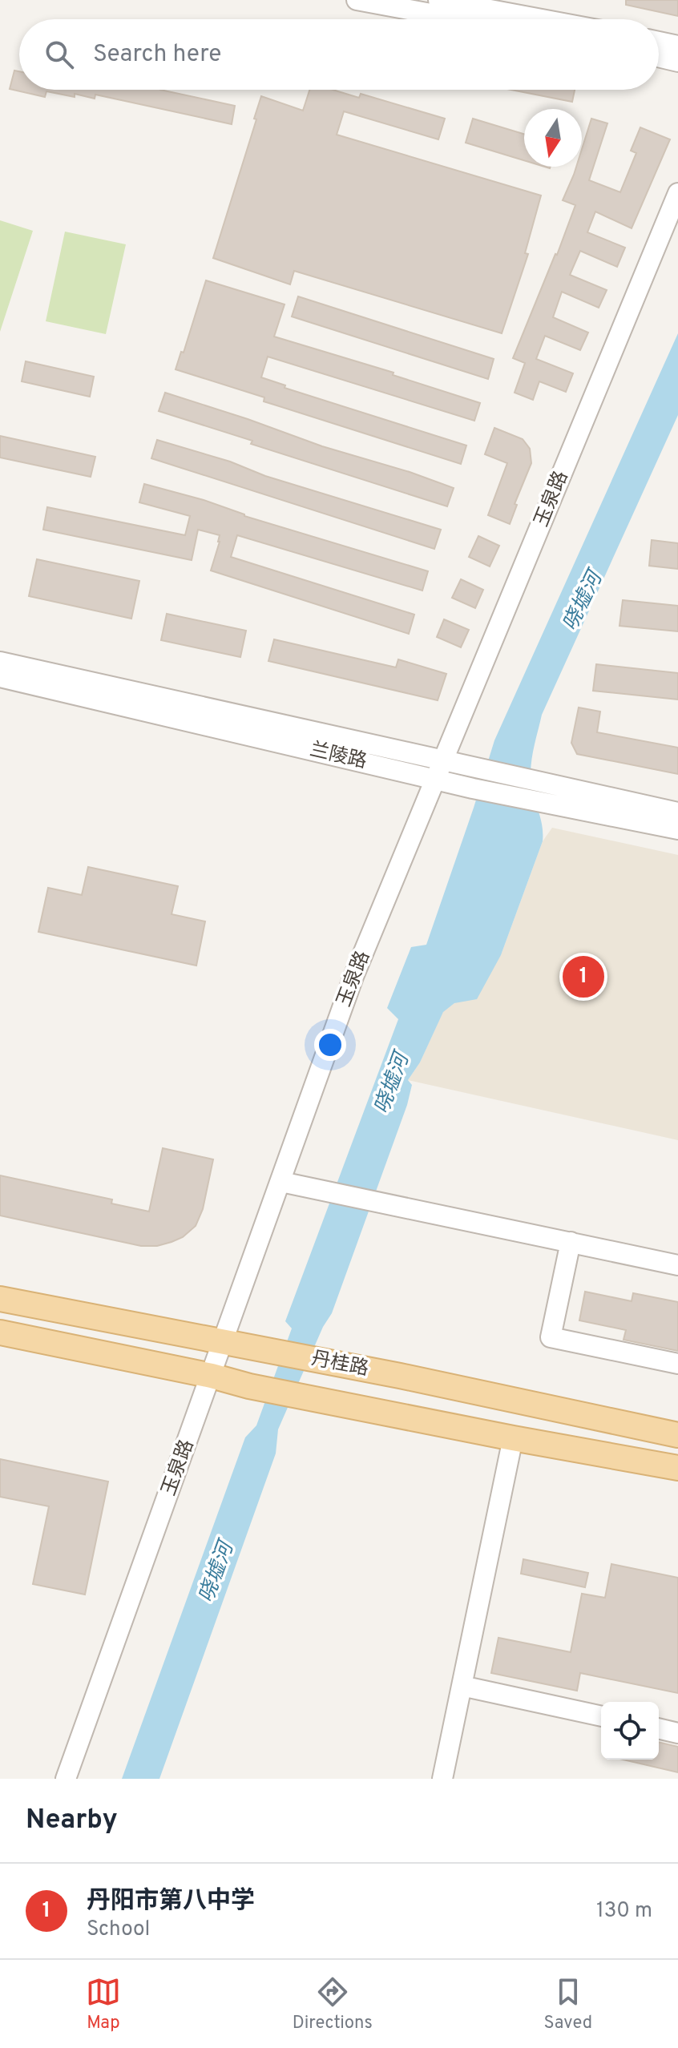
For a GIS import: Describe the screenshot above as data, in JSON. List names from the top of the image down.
{
  "streets": {
    "main road": ["丹桂路"],
    "street": ["玉泉路", "兰陵路"]
  },
  "crossings": [
    ["玉泉路", "兰陵路"],
    ["玉泉路", "丹桂路"]
  ],
  "water": ["哓墟河"],
  "north": "bottom",
  "page": {
    "search": "Search here",
    "pins": "1",
    "heading": "Nearby",
    "list": [
      {
        "mark": "1",
        "name": "丹阳市第八中学",
        "note": "School",
        "value": "130 m"
      }
    ],
    "nav": ["Map", "Directions", "Saved"]
  }
}
